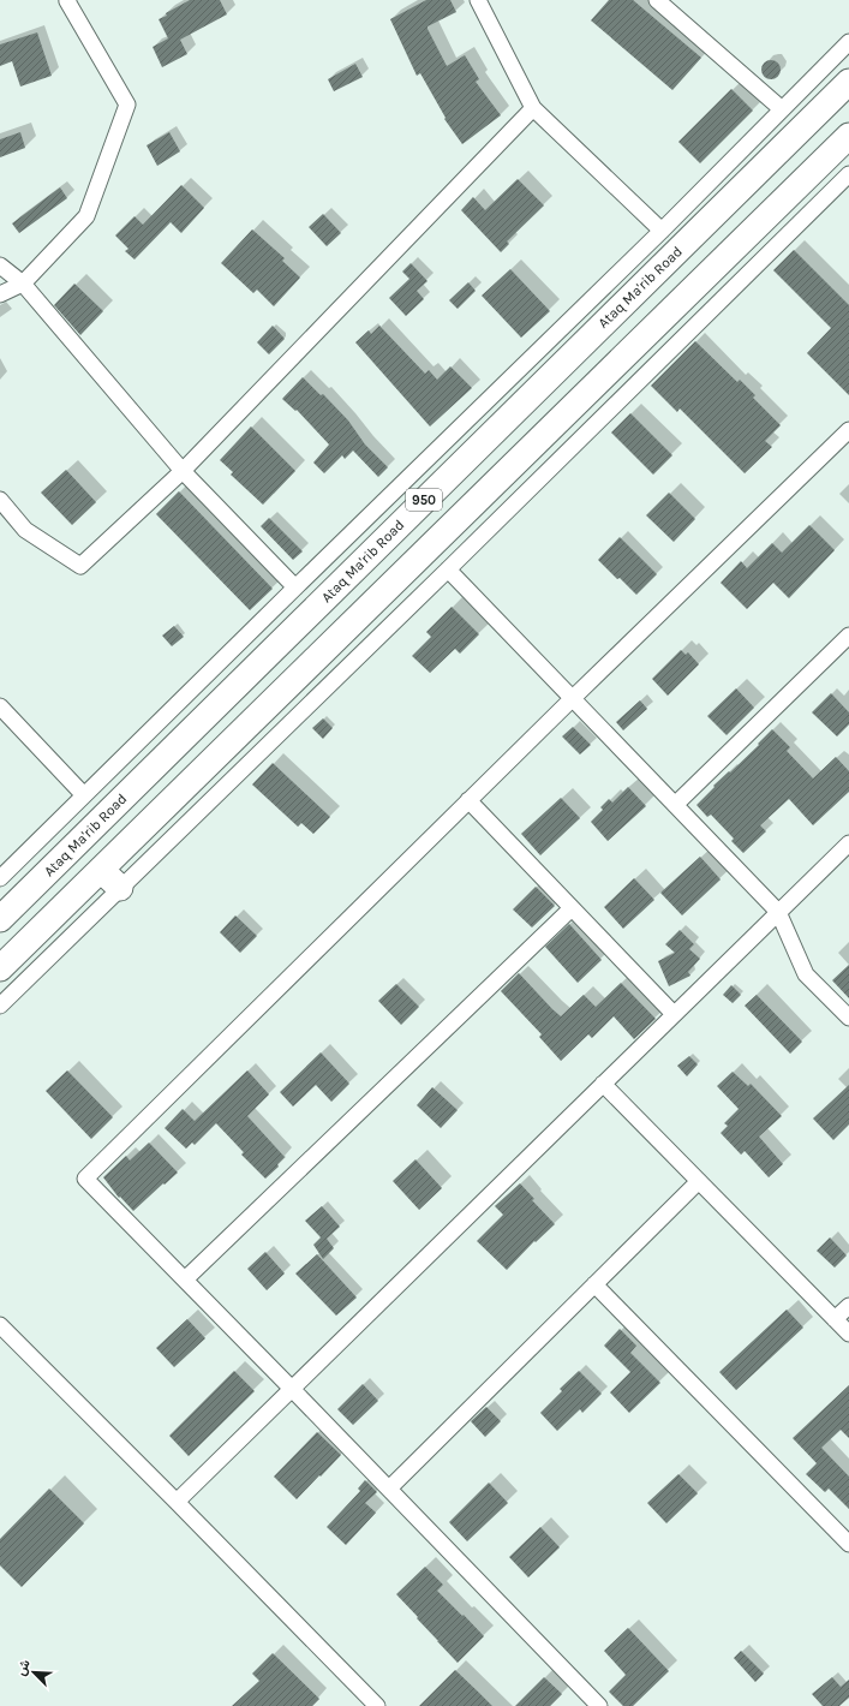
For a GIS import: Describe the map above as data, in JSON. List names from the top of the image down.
{
  "streets": {
    "main road": ["Ataq Ma'rib Road", "950"]
  },
  "north": "top left"
}
